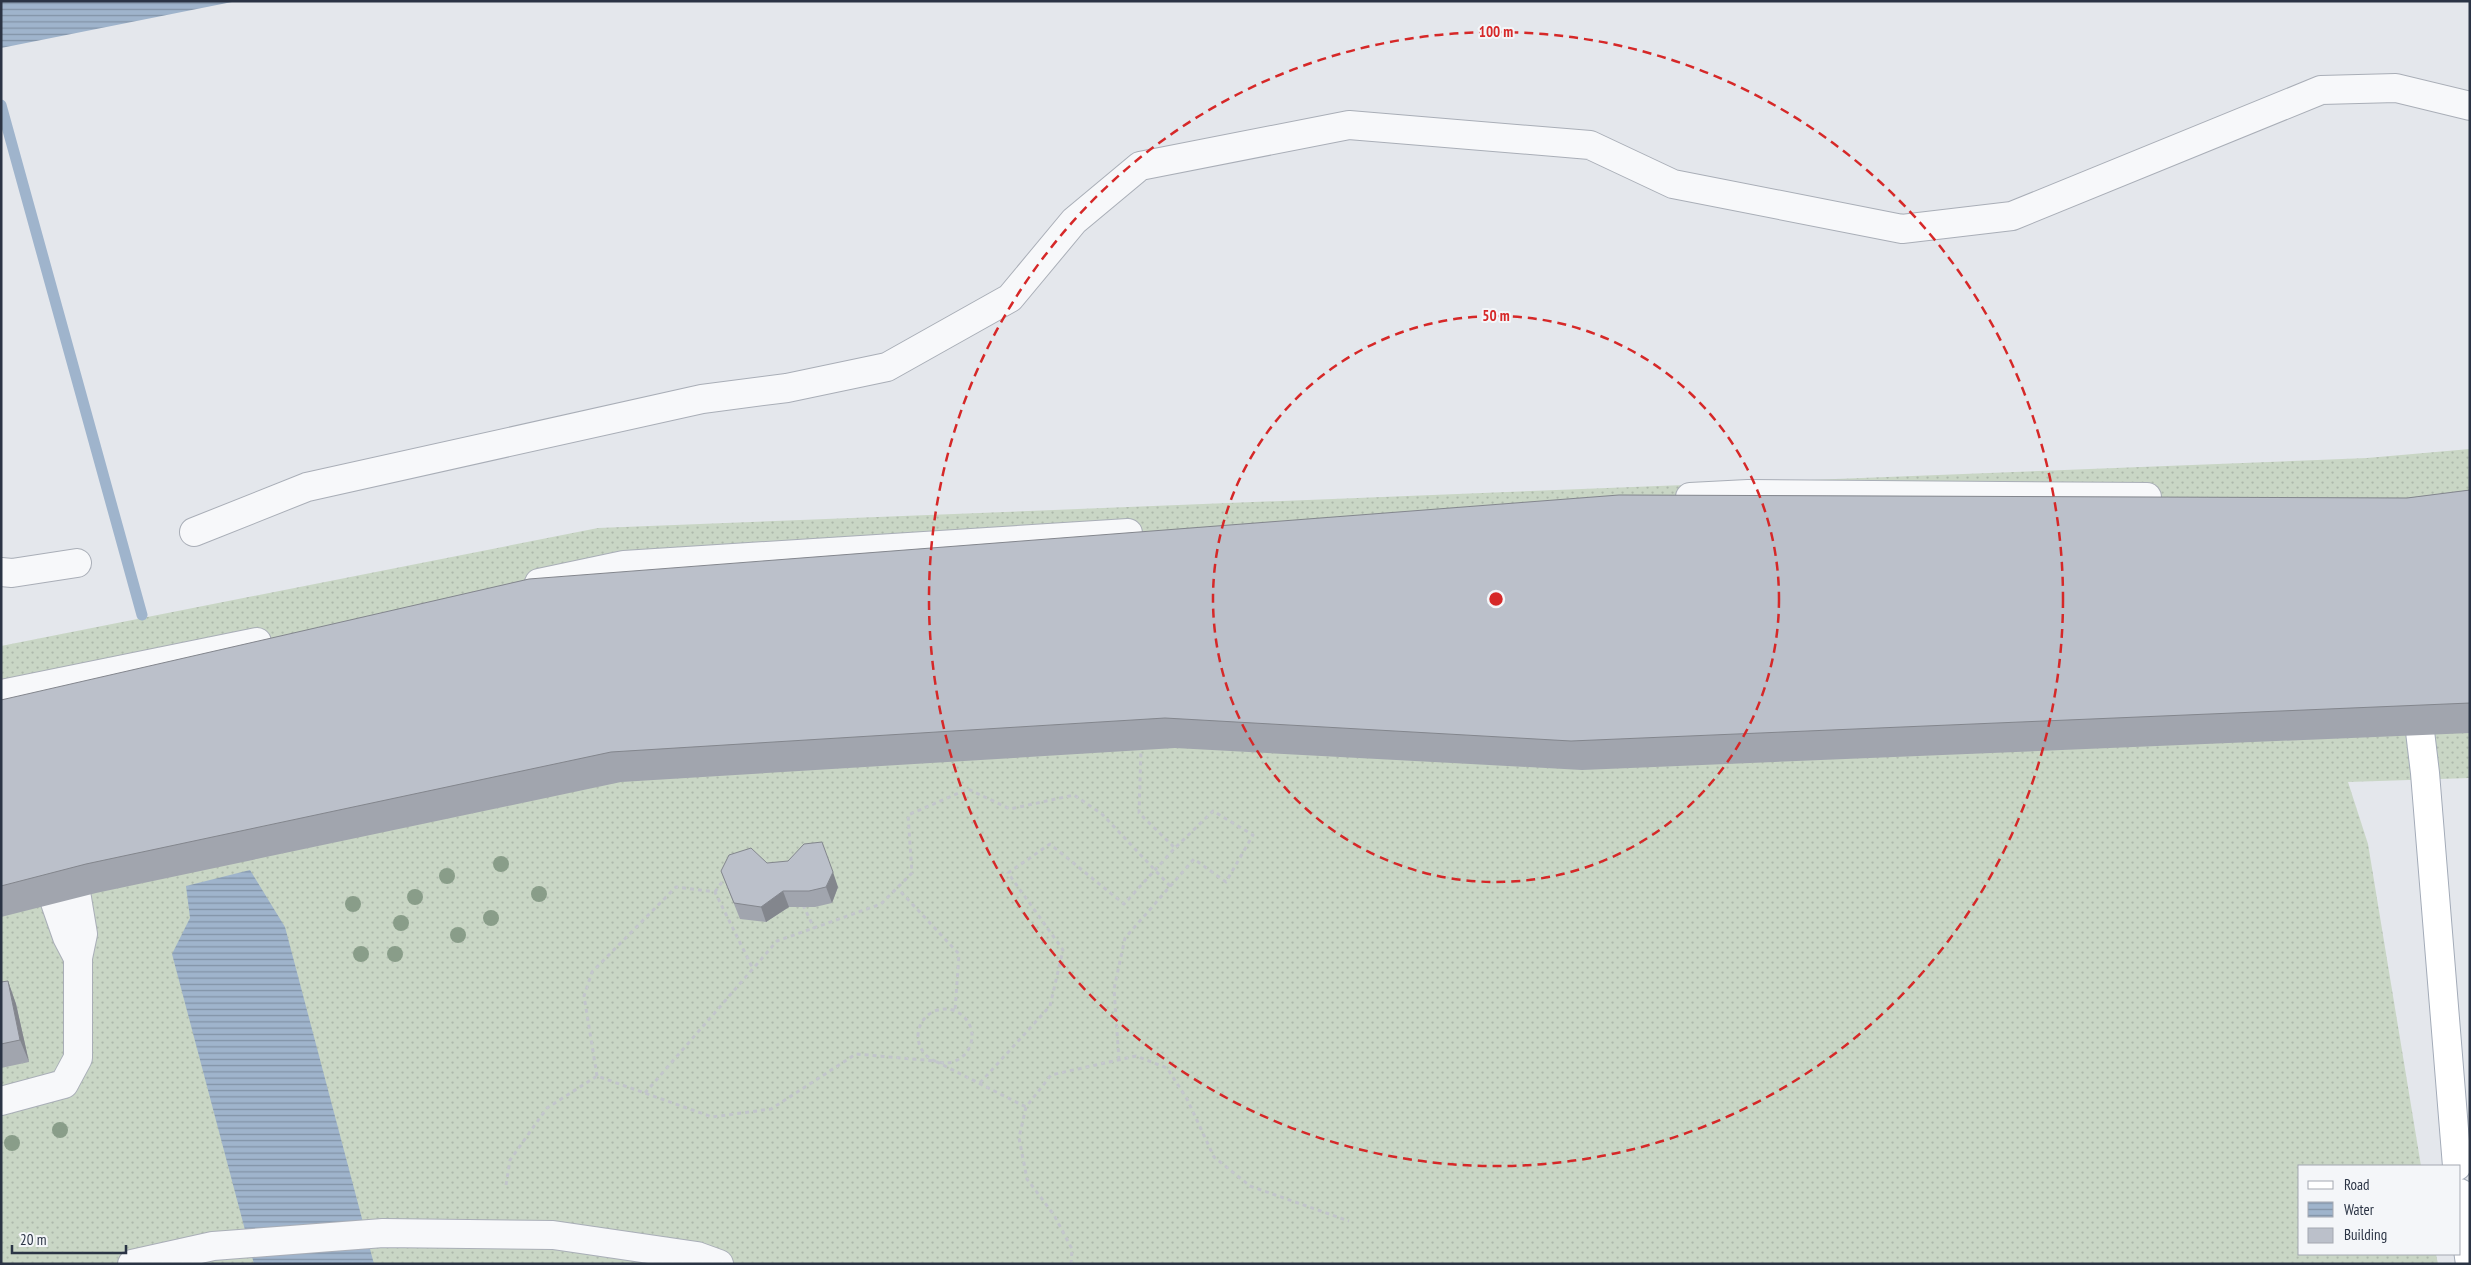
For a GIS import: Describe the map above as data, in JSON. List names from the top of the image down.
{
  "legend": ["Road", "Water", "Building"],
  "scale_bar": "20 m",
  "rings": ["100 m", "50 m"]
}
